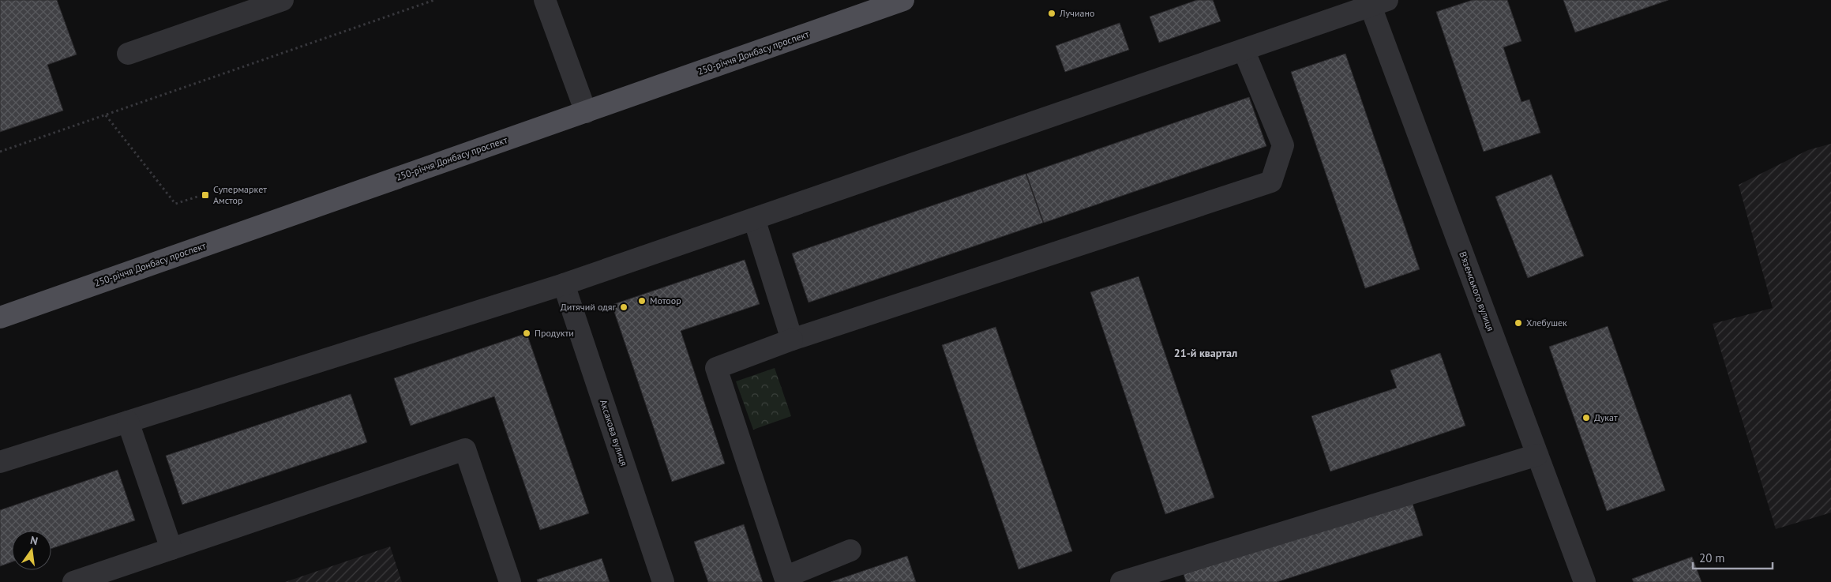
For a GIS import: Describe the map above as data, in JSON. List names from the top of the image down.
{
  "streets": {
    "main road": ["250-річчя Донбасу проспект"],
    "street": ["В’яземського вулиця", "Аксакова вулиця"]
  },
  "districts": ["21-й квартал"],
  "places": {
    "other": [
      "Лучиано",
      "Мотоор",
      "Дитячий одяг",
      "Хлебушек",
      "Продукти",
      "Дукат"
    ],
    "transit": ["Супермаркет Амстор"]
  },
  "scale_bar": "20 m",
  "north": "top"
}
